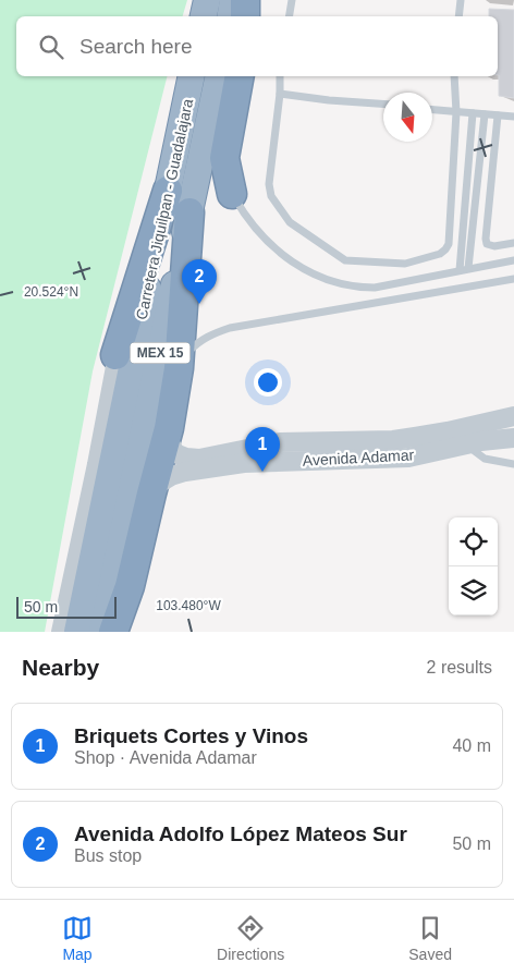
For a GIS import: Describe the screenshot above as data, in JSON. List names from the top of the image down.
{
  "streets": {
    "highway": ["Carretera Jiquilpan - Guadalajara", "MEX 15"],
    "street": ["Avenida Adamar"]
  },
  "scale_bar": "50 m",
  "north": "bottom",
  "page": {
    "search": "Search here",
    "pins": ["2", "1"],
    "scale": "50 m",
    "heading": ["Nearby", "2 results"],
    "list": [
      {
        "mark": "1",
        "name": "Briquets Cortes y Vinos",
        "note": "Shop · Avenida Adamar",
        "value": "40 m"
      },
      {
        "mark": "2",
        "name": "Avenida Adolfo López Mateos Sur",
        "note": "Bus stop",
        "value": "50 m"
      }
    ],
    "nav": ["Map", "Directions", "Saved"]
  },
  "coordinates": ["20.524°N", "103.480°W"]
}
